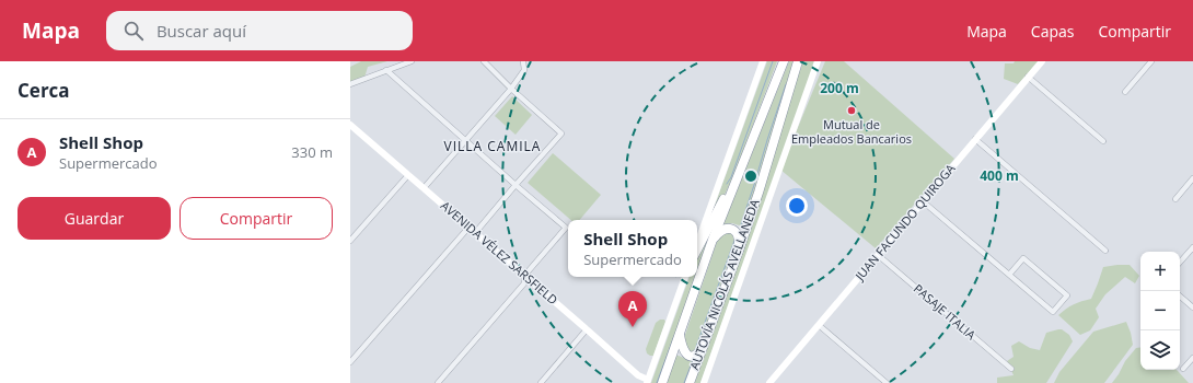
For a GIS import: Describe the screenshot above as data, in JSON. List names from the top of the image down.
{
  "streets": {
    "highway": ["AUTOVÍA NICOLÁS AVELLANEDA"],
    "street": ["JUAN FACUNDO QUIROGA", "AVENIDA VÉLEZ SARSFIELD", "PASAJE ITALIA"]
  },
  "crossings": [
    ["JUAN FACUNDO QUIROGA", "PASAJE ITALIA"]
  ],
  "districts": ["VILLA CAMILA"],
  "places": ["Mutual de Empleados Bancarios"],
  "page": {
    "header": "Mapa",
    "search": "Buscar aquí",
    "nav": ["Mapa", "Capas", "Compartir"],
    "heading": "Cerca",
    "list": [
      {
        "mark": "A",
        "name": "Shell Shop",
        "note": "Supermercado",
        "value": "330 m"
      }
    ],
    "buttons": ["Guardar", "Compartir"],
    "popup": ["Shell Shop", "Supermercado"],
    "map_buttons": ["+", "−"],
    "pins": "A"
  },
  "rings": ["200 m", "400 m"]
}
